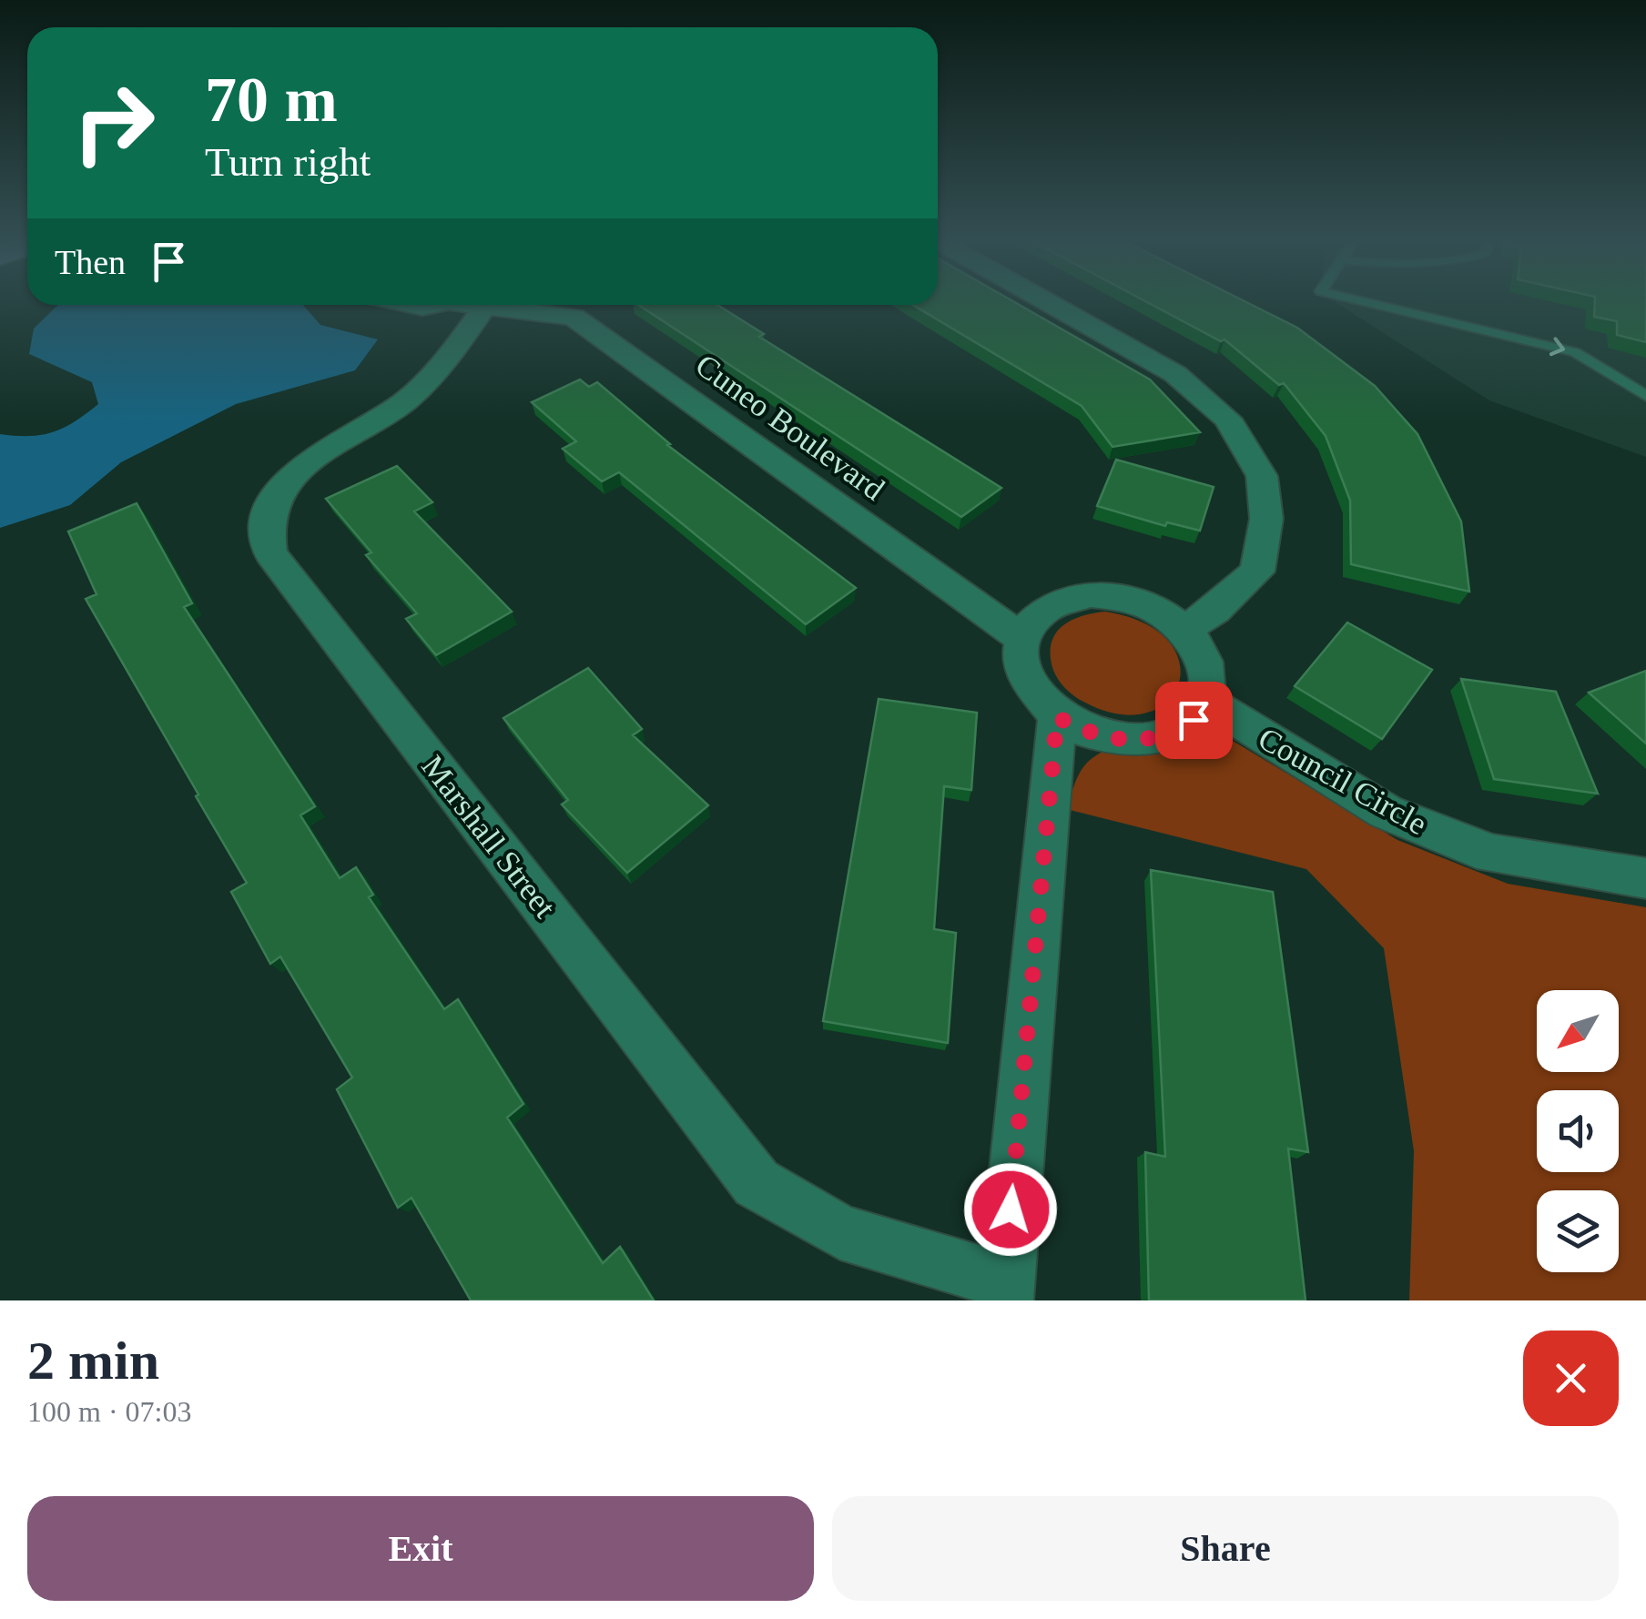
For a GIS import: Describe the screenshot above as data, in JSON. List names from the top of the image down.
{
  "streets": {
    "street": ["Cuneo Boulevard", "Council Circle", "Marshall Street"]
  },
  "crossings": [
    ["Cuneo Boulevard", "Council Circle"]
  ],
  "north": "bottom left",
  "page": {
    "turn": ["70 m", "Turn right"],
    "then": "Then",
    "heading": ["2 min", "100 m · 07:03"],
    "buttons": ["Exit", "Share"]
  }
}
